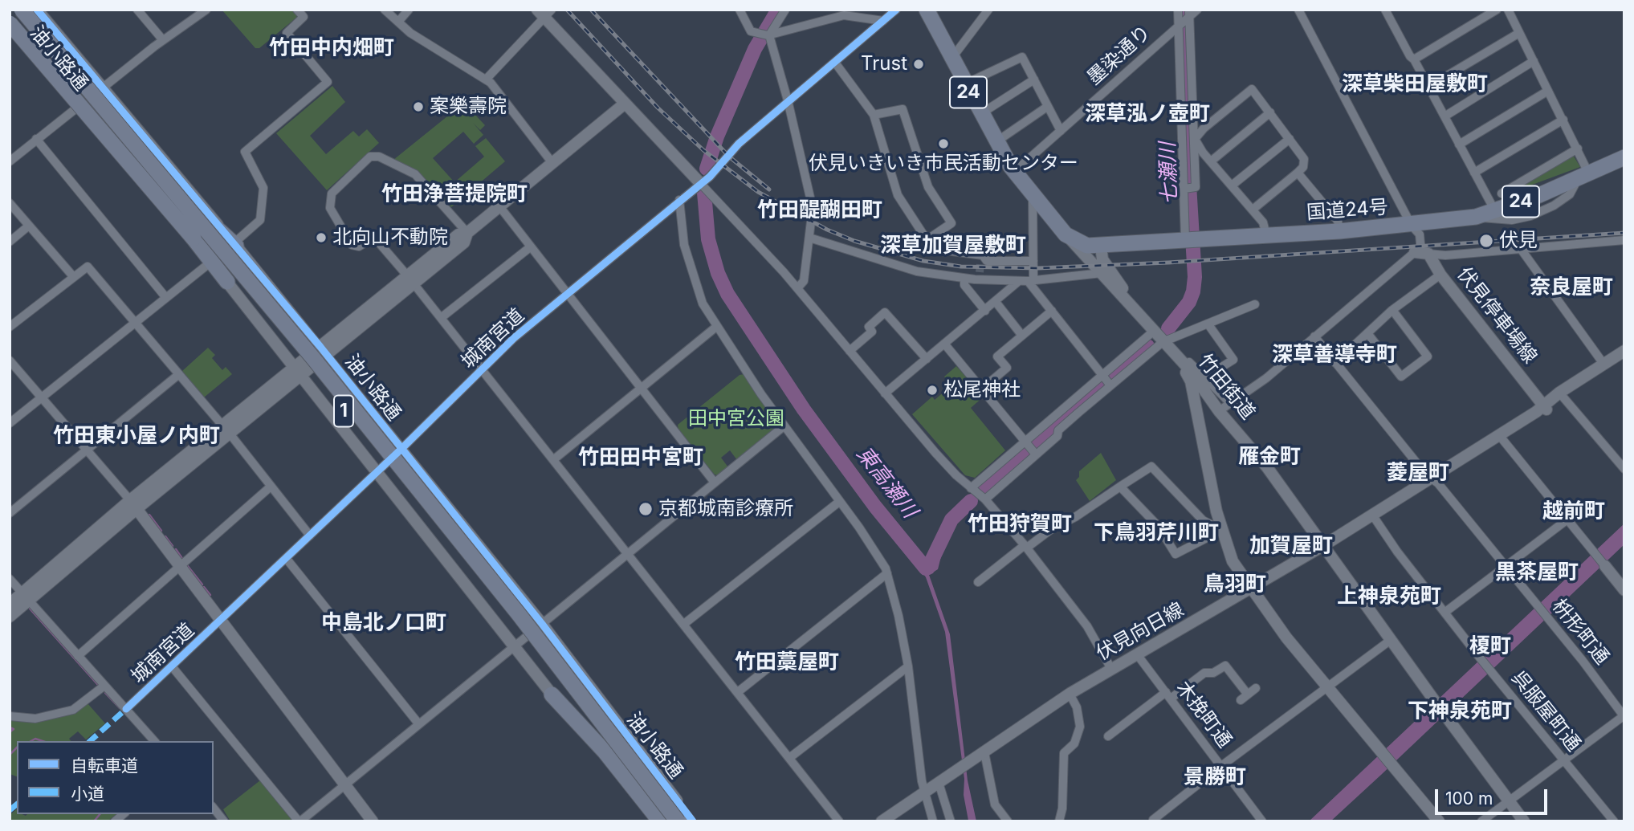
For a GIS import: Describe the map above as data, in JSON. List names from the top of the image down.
{
  "streets": {
    "highway": [
      "24",
      "国道24号",
      "竹田街道",
      "1"
    ],
    "street": [
      "墨染通り",
      "油小路通",
      "伏見停車場線",
      "城南宮道",
      "伏見向日線",
      "枡形町通",
      "呉服屋町通",
      "木挽町通"
    ]
  },
  "crossings": [
    ["墨染通り", "竹田街道"],
    ["油小路通", "城南宮道"],
    ["国道24号", "竹田街道"],
    ["伏見停車場線", "伏見向日線"],
    ["竹田街道", "伏見向日線"],
    ["伏見向日線", "枡形町通"],
    ["伏見向日線", "呉服屋町通"],
    ["伏見向日線", "木挽町通"]
  ],
  "districts": [
    "竹田中内畑町",
    "深草柴田屋敷町",
    "深草泓ノ壺町",
    "竹田浄菩提院町",
    "竹田醍醐田町",
    "深草加賀屋敷町",
    "奈良屋町",
    "深草善導寺町",
    "竹田東小屋ノ内町",
    "雁金町",
    "竹田田中宮町",
    "菱屋町",
    "越前町",
    "竹田狩賀町",
    "下鳥羽芹川町",
    "加賀屋町",
    "黒茶屋町",
    "鳥羽町",
    "上神泉苑町",
    "中島北ノ口町",
    "榎町",
    "竹田藁屋町",
    "下神泉苑町",
    "景勝町"
  ],
  "water": ["七瀬川", "東高瀬川"],
  "parks": ["田中宮公園"],
  "places": [
    "Trust",
    "案樂壽院",
    "伏見いきいき市民活動センター",
    "北向山不動院",
    "伏見",
    "松尾神社",
    "京都城南診療所"
  ],
  "legend": ["自転車道", "小道"],
  "scale_bar": "100 m"
}
